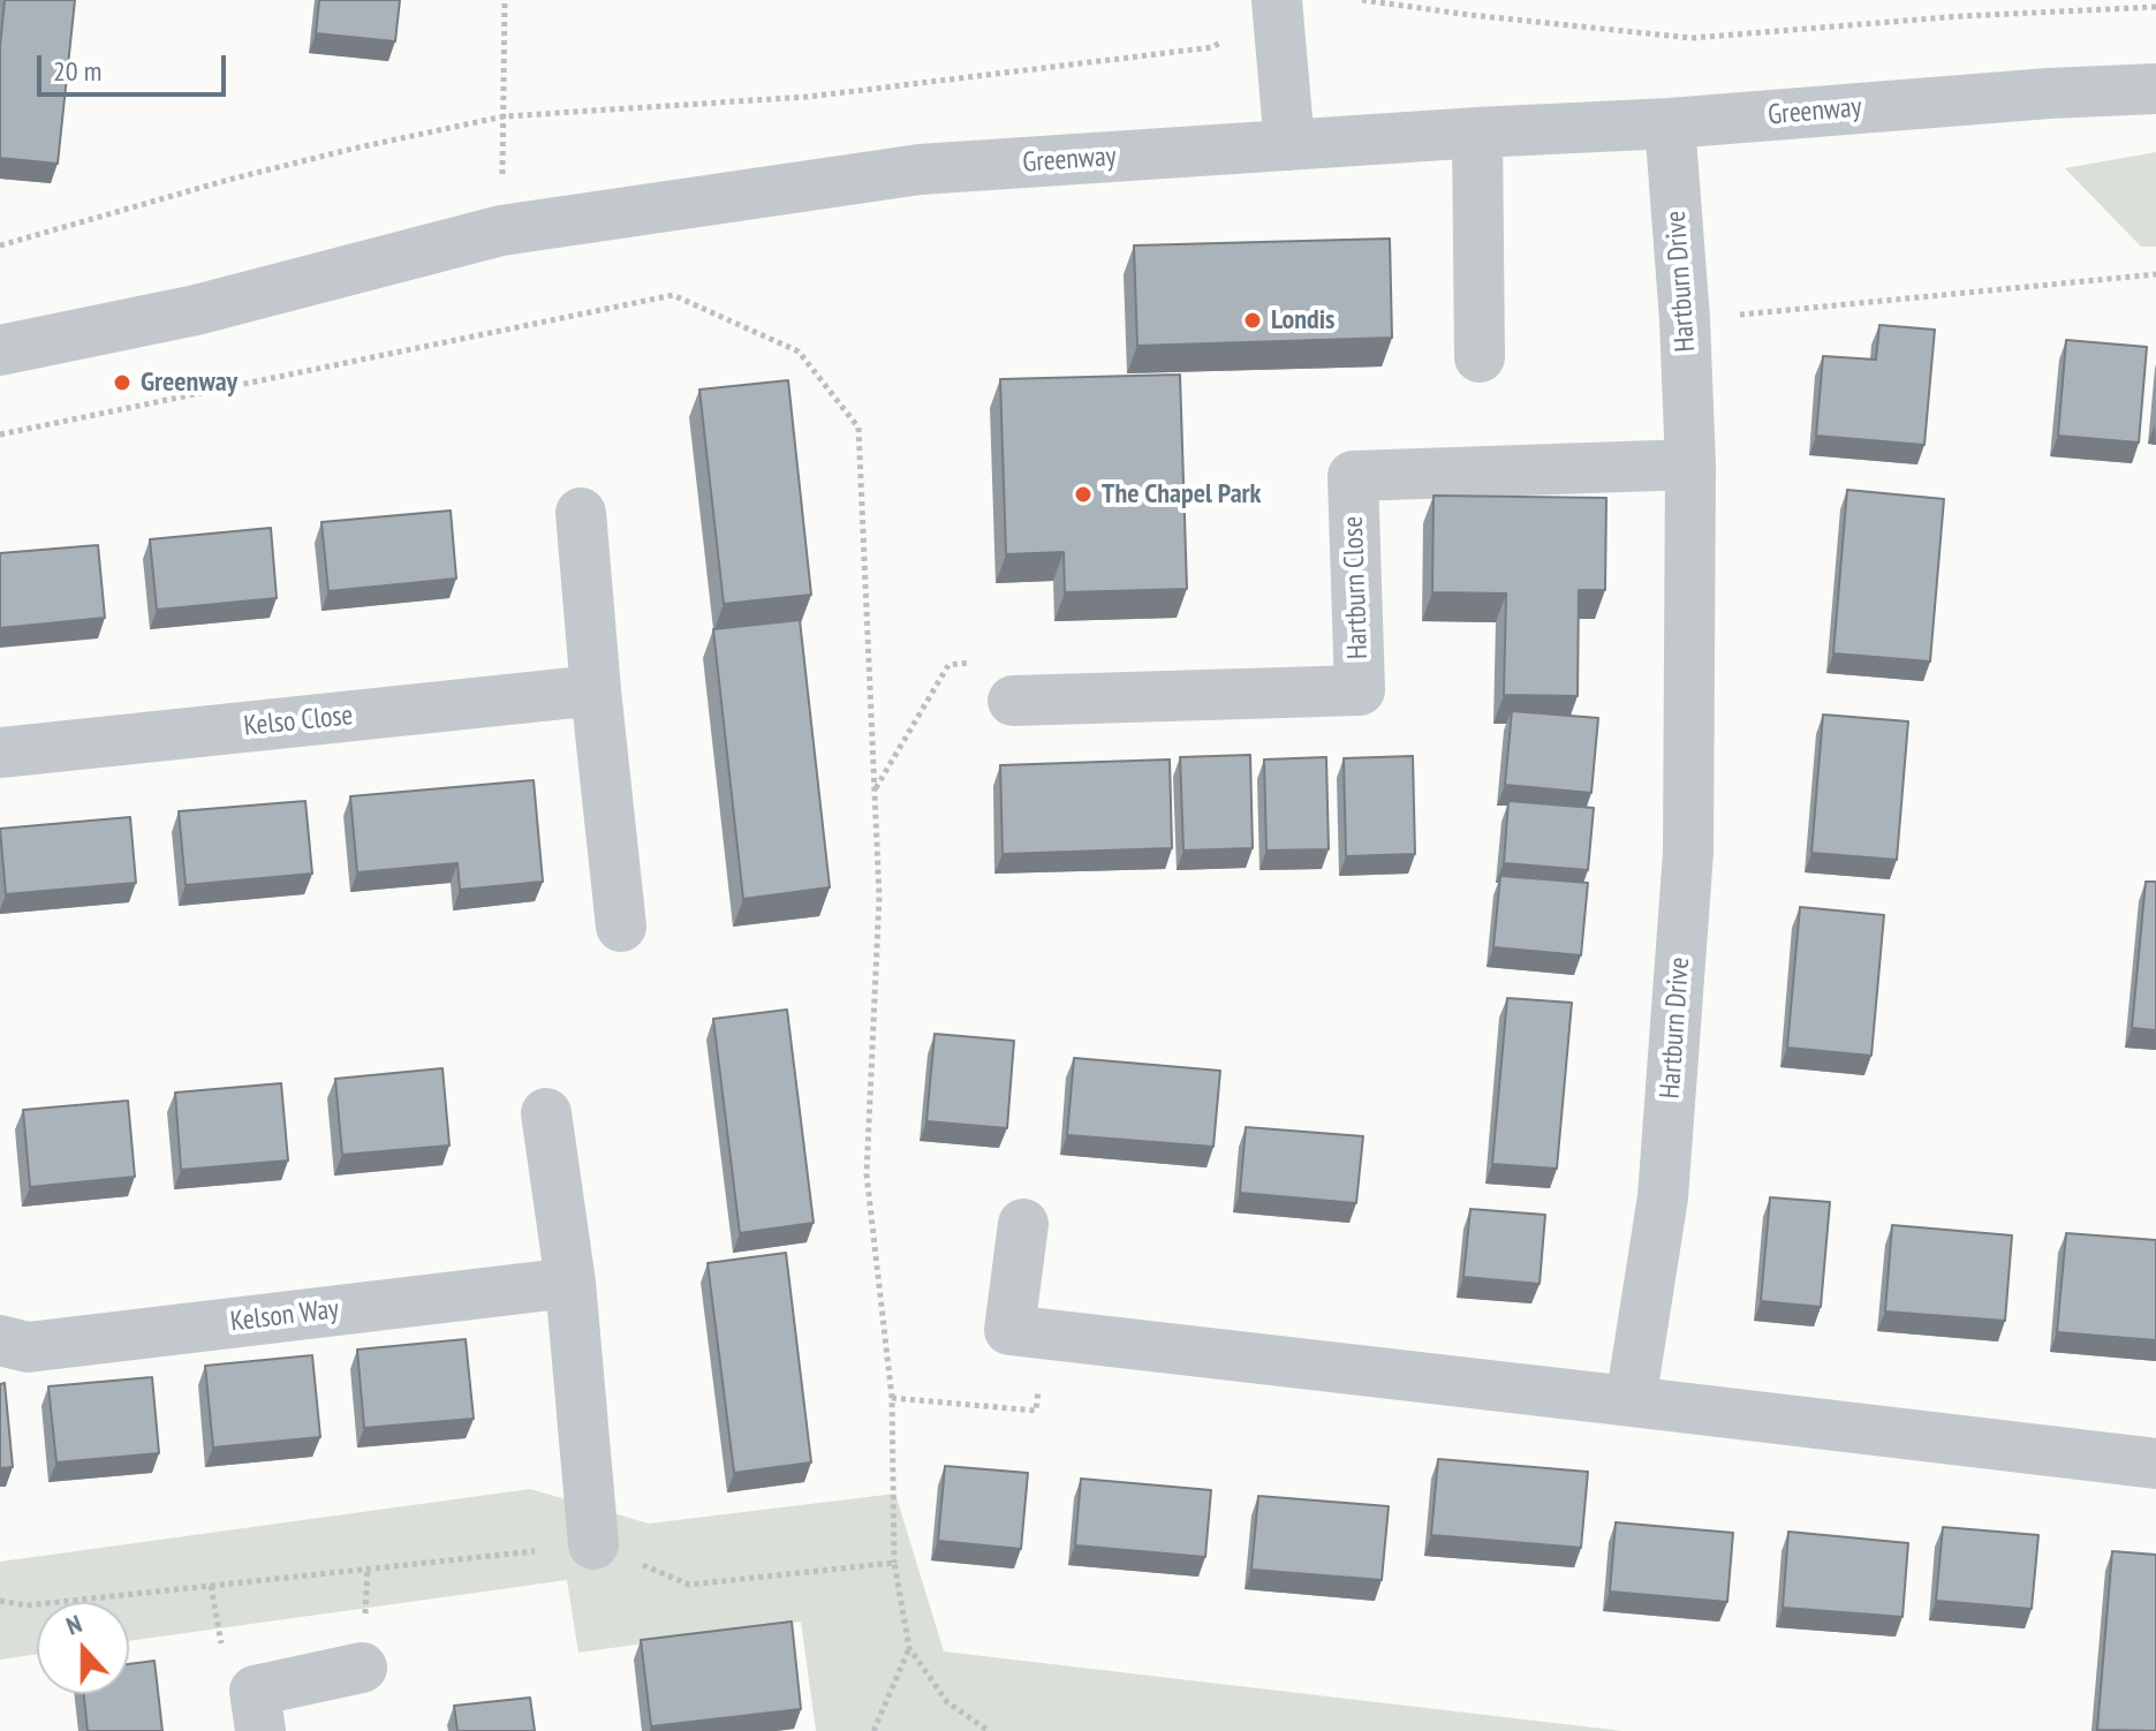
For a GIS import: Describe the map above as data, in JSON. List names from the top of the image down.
{
  "streets": {
    "street": [
      "Greenway",
      "Hartburn Drive",
      "Hartburn Close",
      "Kelso Close",
      "Kelson Way"
    ]
  },
  "crossings": [
    ["Greenway", "Hartburn Drive"],
    ["Hartburn Drive", "Hartburn Close"]
  ],
  "places": ["Londis", "Greenway", "The Chapel Park"],
  "scale_bar": "20 m",
  "north": "top"
}
